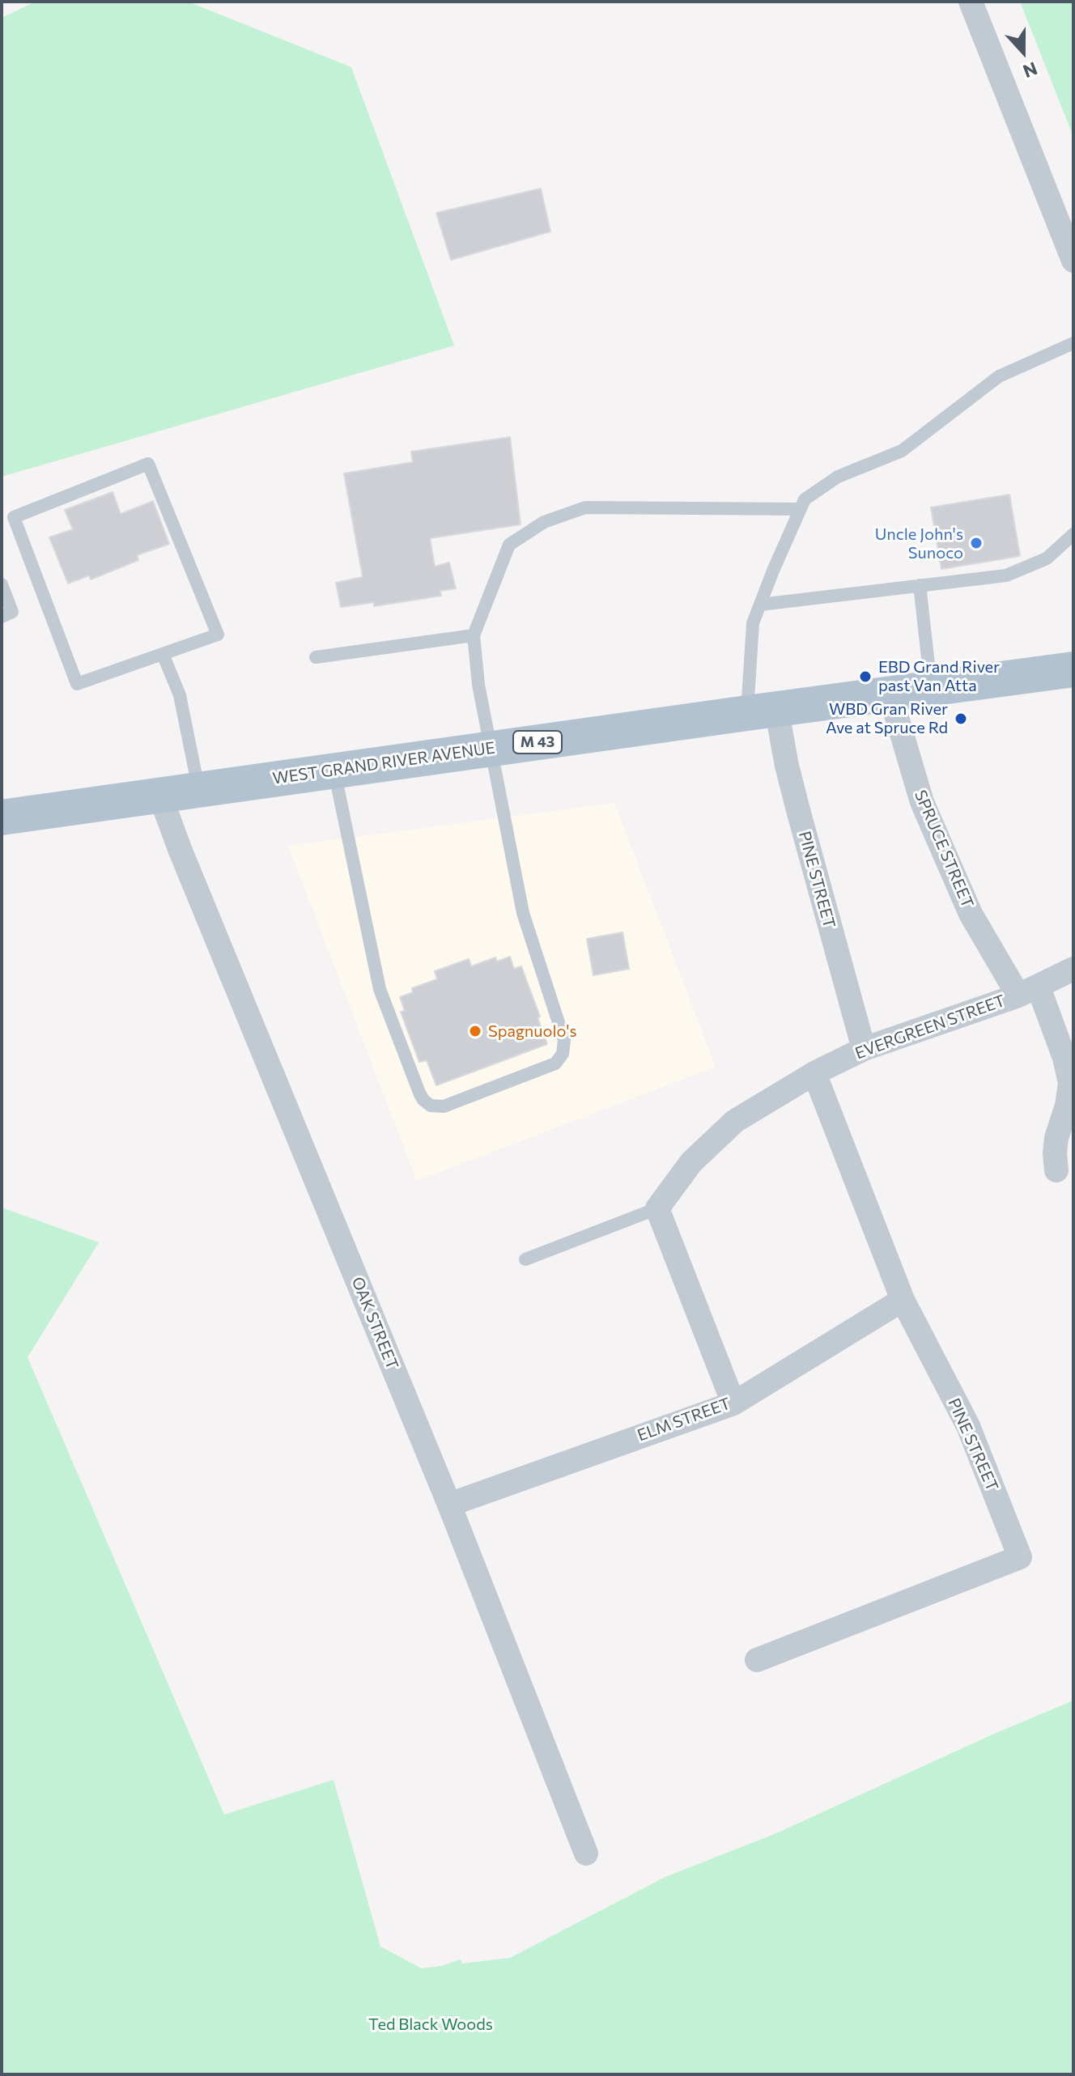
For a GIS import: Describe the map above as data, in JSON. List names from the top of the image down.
{
  "streets": {
    "main road": ["M 43", "WEST GRAND RIVER AVENUE"],
    "street": [
      "SPRUCE STREET",
      "PINE STREET",
      "EVERGREEN STREET",
      "OAK STREET",
      "ELM STREET"
    ]
  },
  "crossings": [
    ["WEST GRAND RIVER AVENUE", "SPRUCE STREET"],
    ["WEST GRAND RIVER AVENUE", "PINE STREET"],
    ["WEST GRAND RIVER AVENUE", "OAK STREET"],
    ["SPRUCE STREET", "EVERGREEN STREET"],
    ["PINE STREET", "EVERGREEN STREET"],
    ["PINE STREET", "ELM STREET"],
    ["OAK STREET", "ELM STREET"]
  ],
  "parks": ["Ted Black Woods"],
  "places": [
    "Uncle John's Sunoco",
    "EBD Grand River past Van Atta",
    "WBD Gran River Ave at Spruce Rd",
    "Spagnuolo's"
  ],
  "north": "bottom"
}
